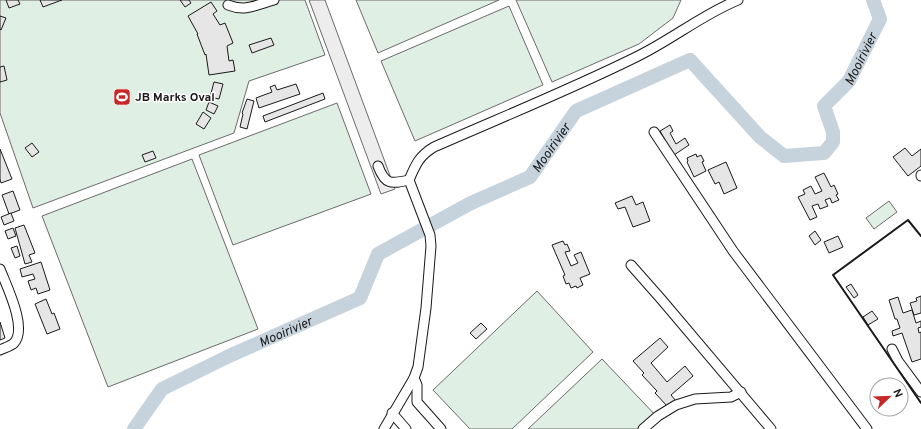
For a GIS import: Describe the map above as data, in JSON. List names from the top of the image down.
{
  "water": ["Mooirivier"],
  "places": {
    "sports": ["JB Marks Oval"]
  },
  "north": "top right"
}
